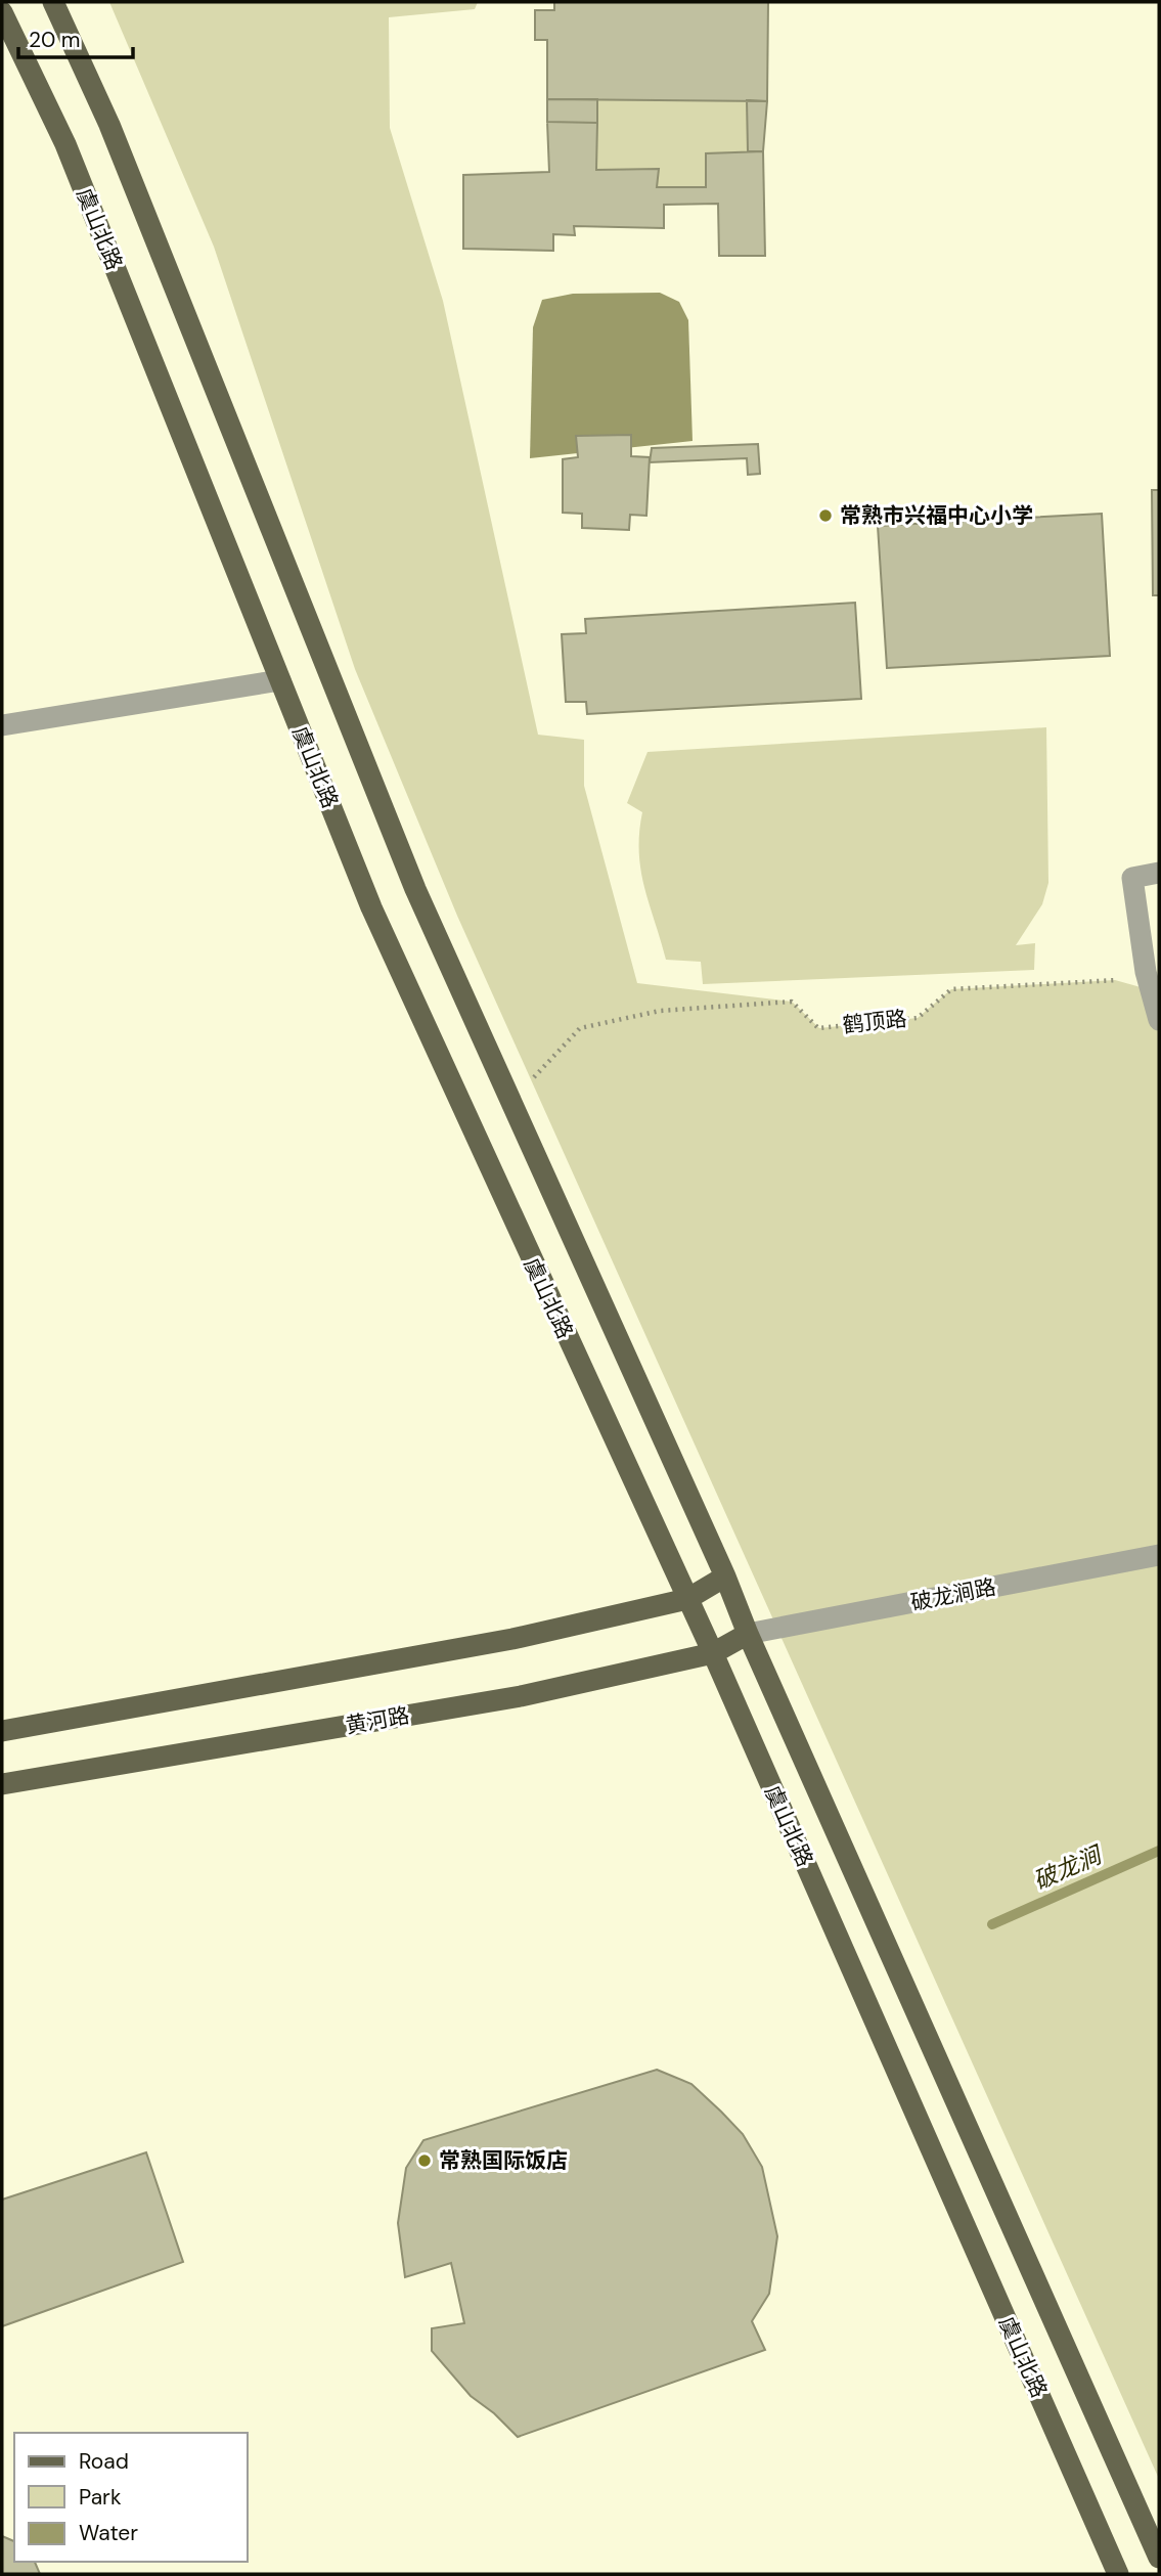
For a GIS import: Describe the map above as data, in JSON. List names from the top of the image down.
{
  "streets": {
    "main road": ["虞山北路", "黄河路"],
    "street": ["破龙涧路"],
    "path": ["鹤顶路"]
  },
  "crossings": [
    ["虞山北路", "鹤顶路"],
    ["虞山北路", "破龙涧路"],
    ["虞山北路", "黄河路"],
    ["破龙涧路", "黄河路"]
  ],
  "water": ["破龙涧"],
  "places": ["常熟市兴福中心小学", "常熟国际饭店"],
  "legend": ["Road", "Park", "Water"],
  "scale_bar": "20 m"
}
